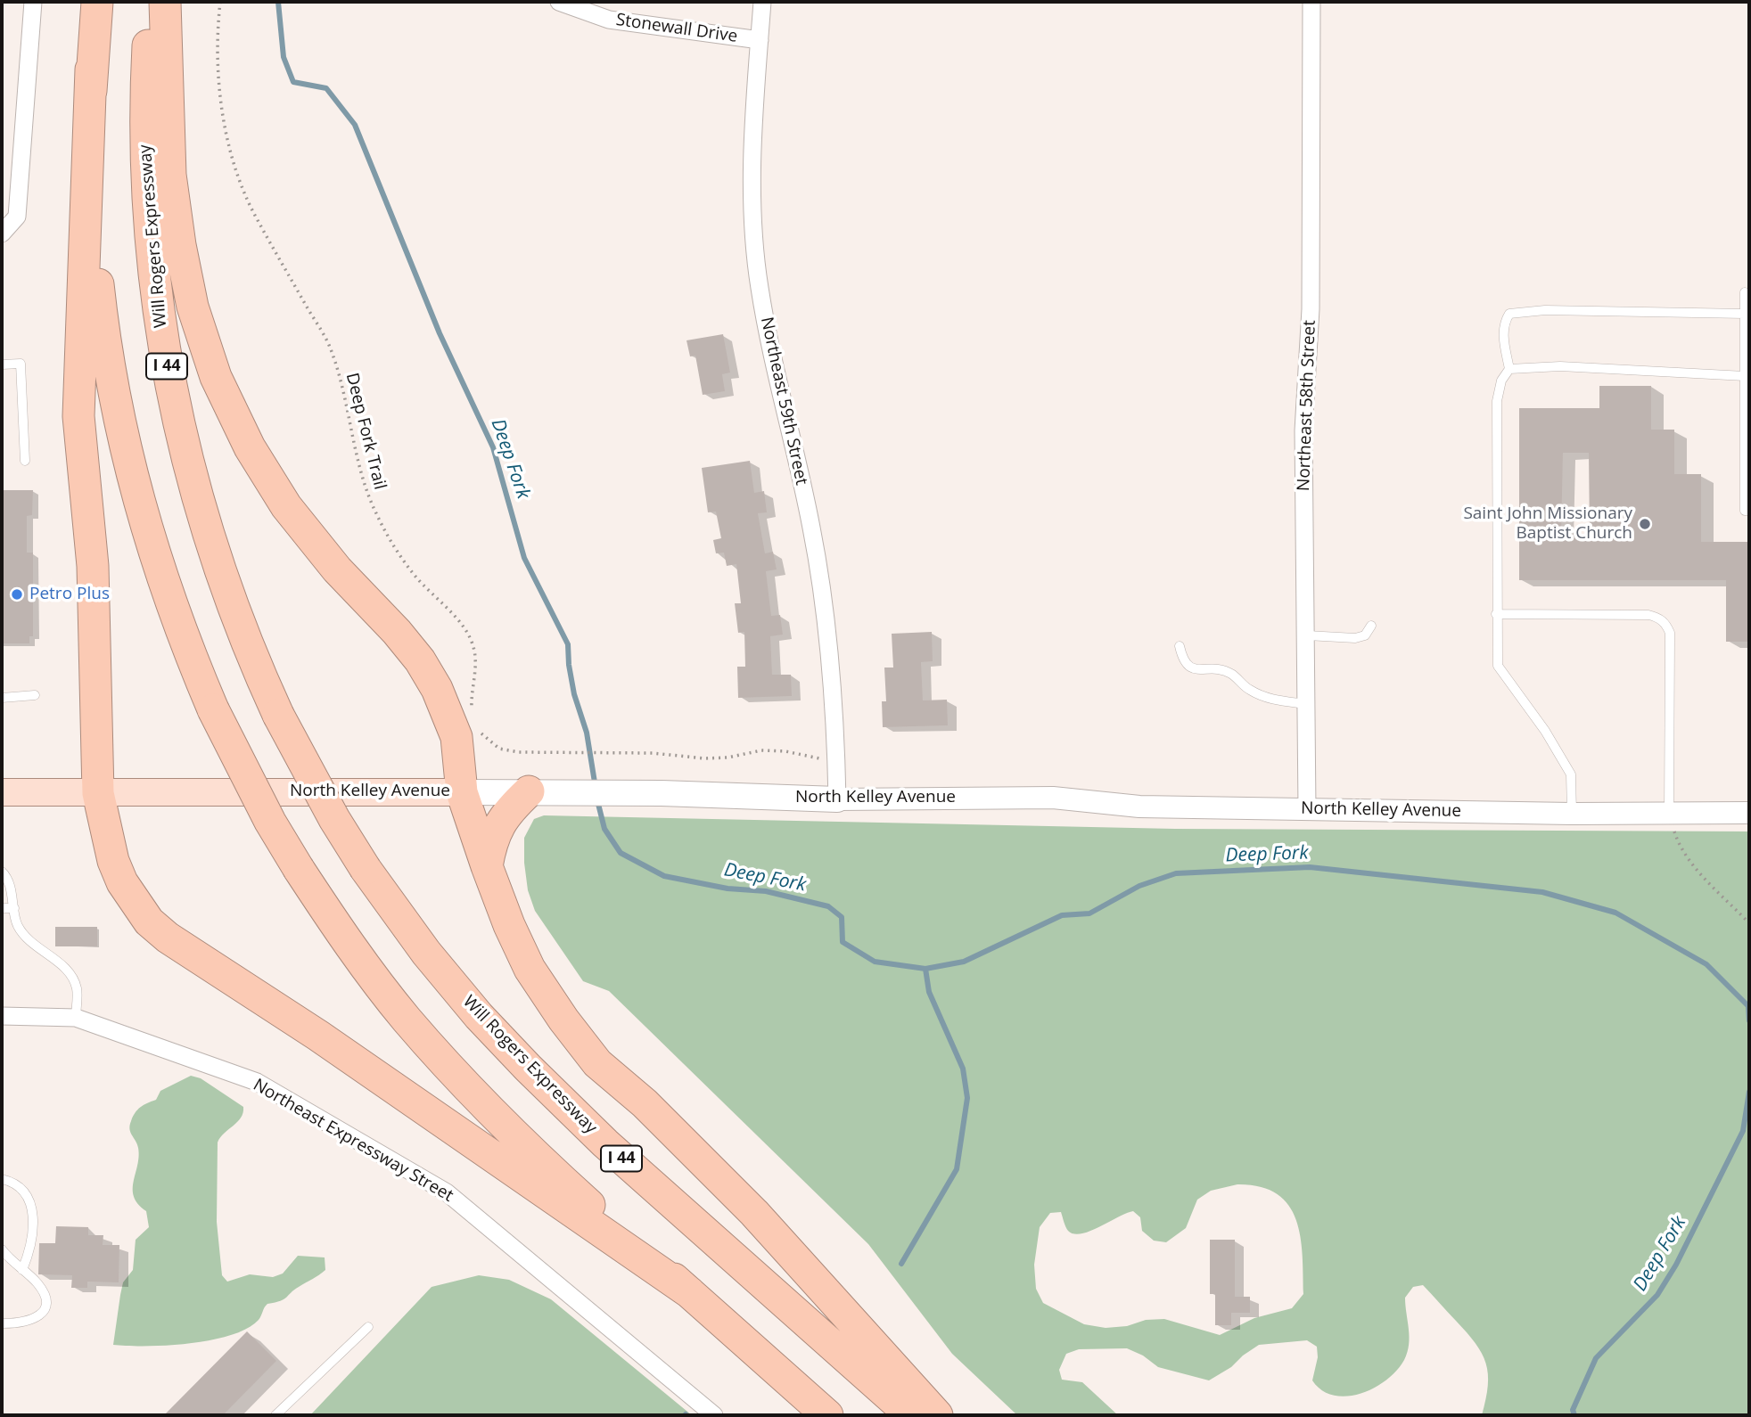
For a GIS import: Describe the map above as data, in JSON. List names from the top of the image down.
{
  "streets": {
    "highway": ["Will Rogers Expressway", "I 44"],
    "main road": ["North Kelley Avenue"],
    "street": [
      "Stonewall Drive",
      "Northeast 59th Street",
      "Northeast 58th Street",
      "Northeast Expressway Street"
    ],
    "path": ["Deep Fork Trail"]
  },
  "crossings": [
    ["Stonewall Drive", "Northeast 59th Street"],
    ["Northeast 59th Street", "North Kelley Avenue"],
    ["Northeast 58th Street", "North Kelley Avenue"]
  ],
  "water": ["Deep Fork"],
  "places": ["Saint John Missionary Baptist Church", "Petro Plus"]
}
